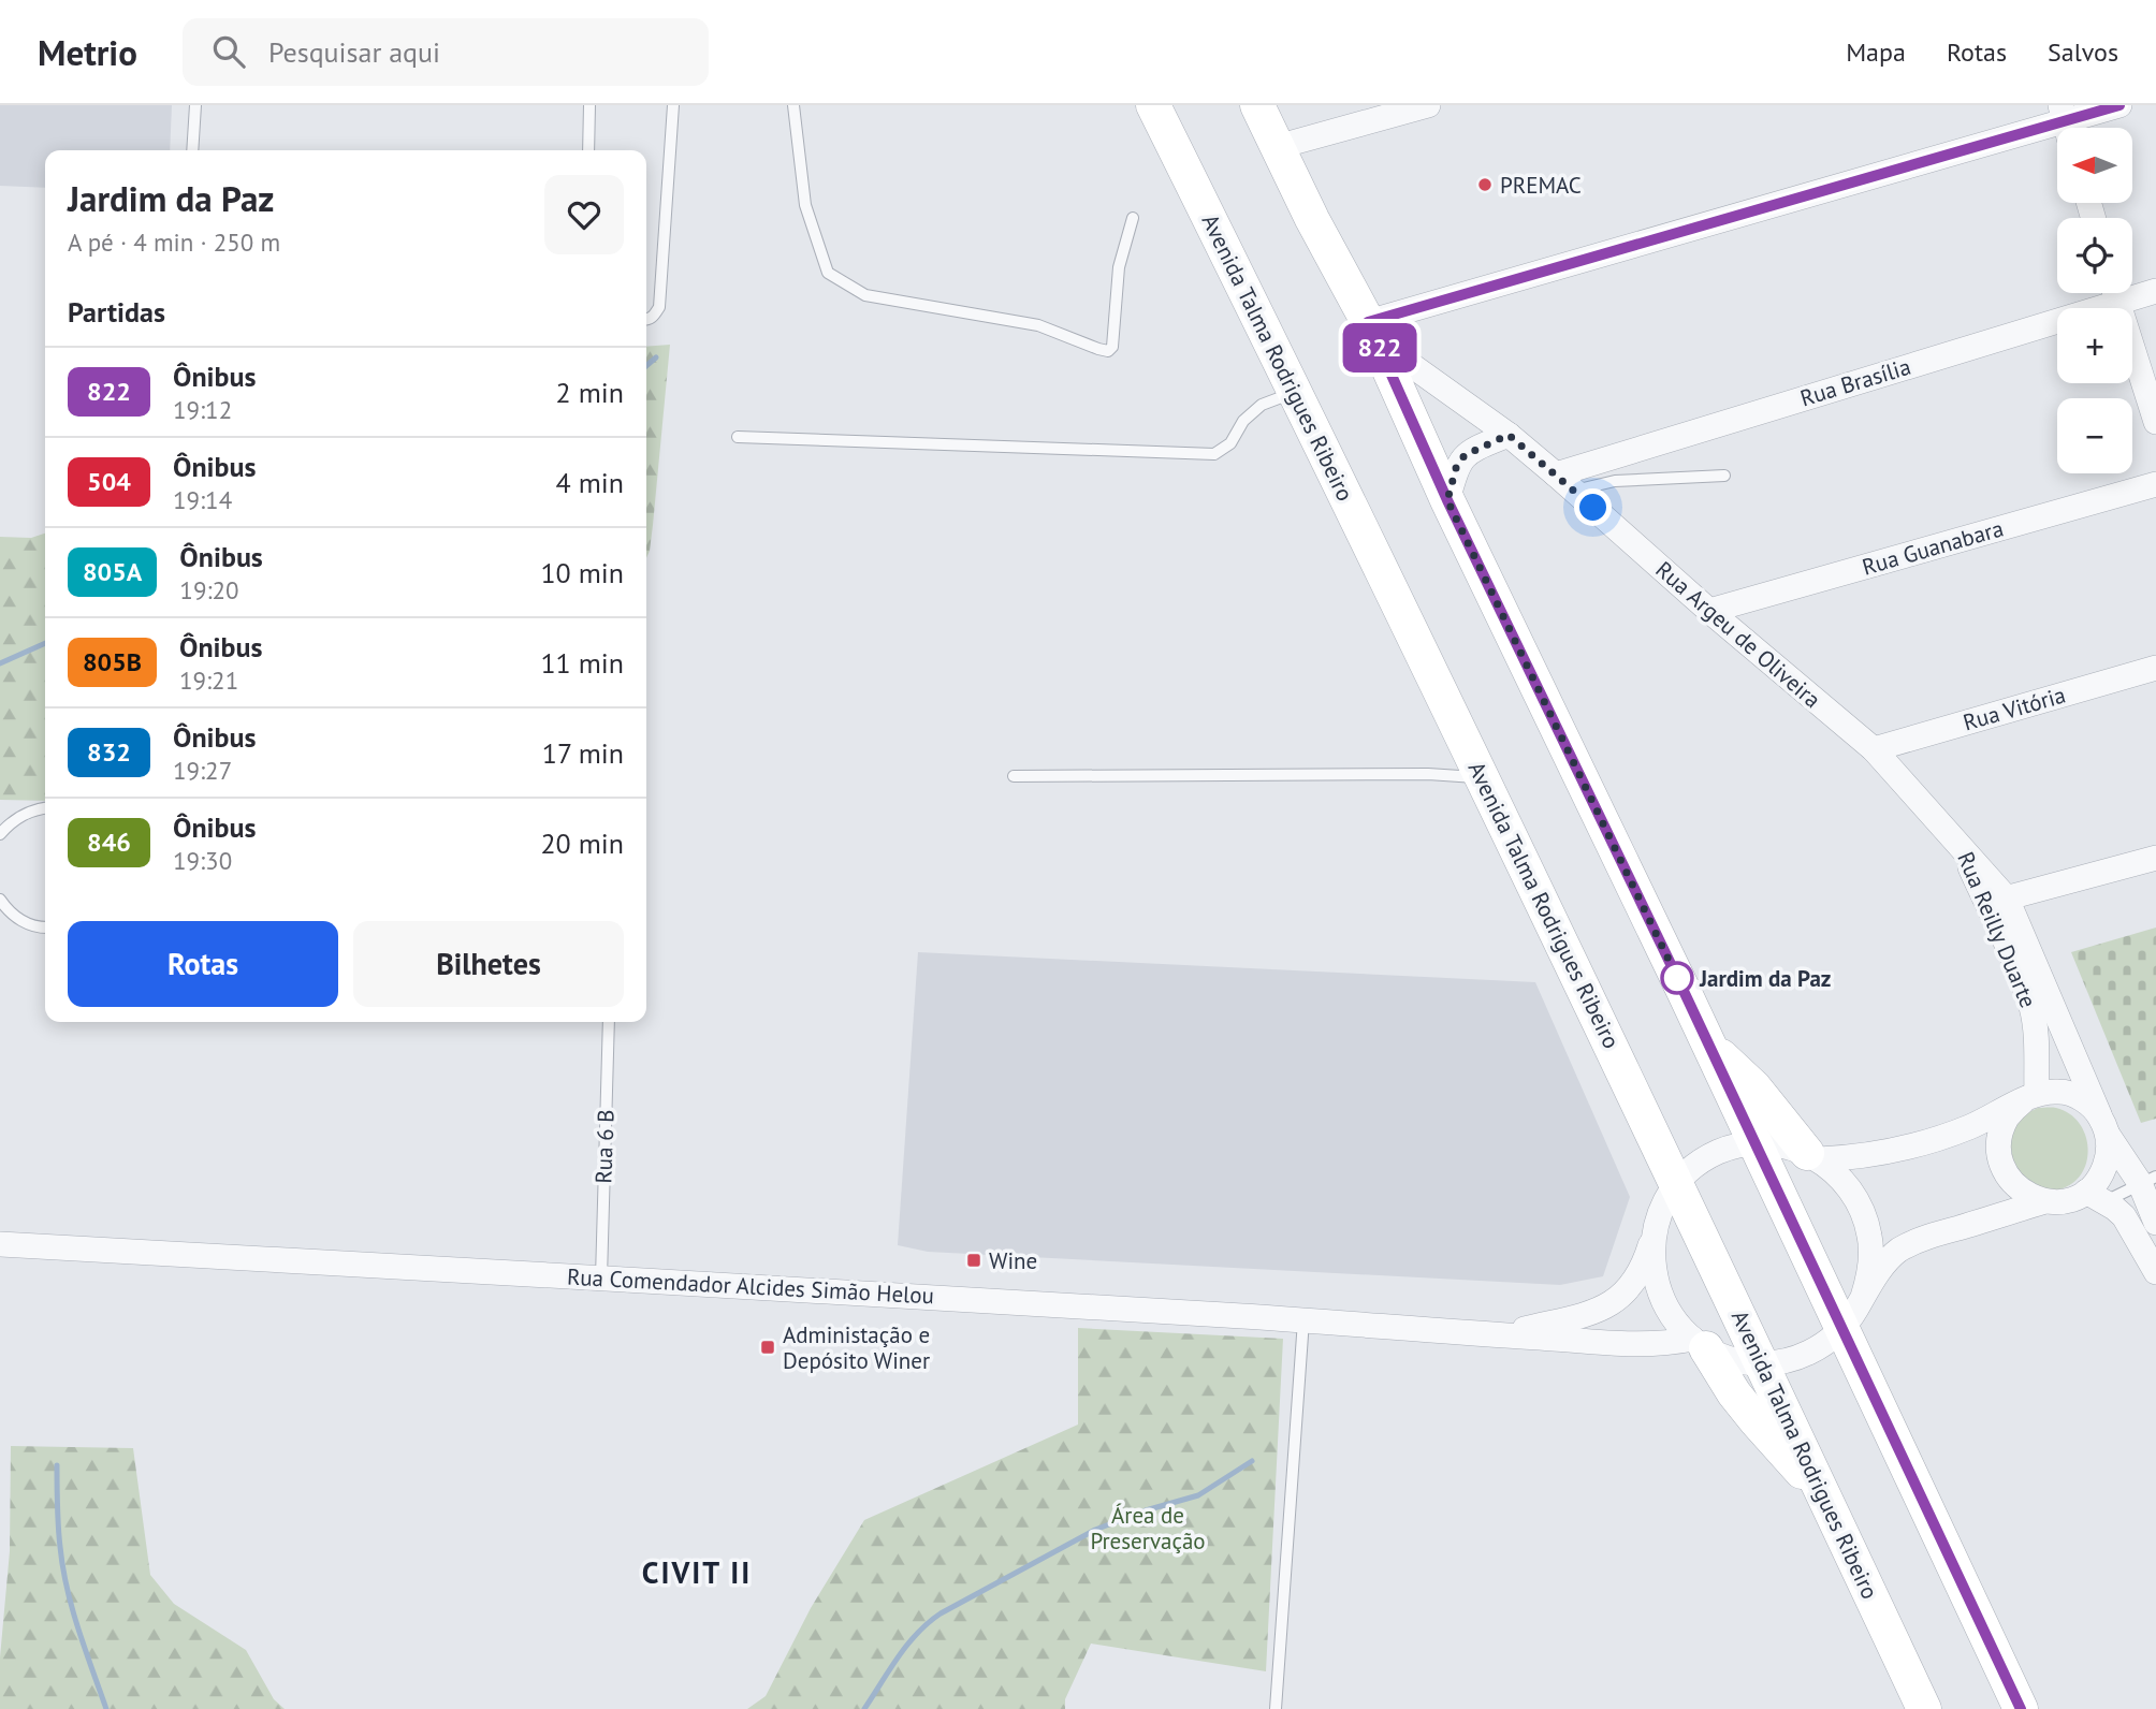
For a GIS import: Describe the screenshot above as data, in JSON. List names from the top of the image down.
{
  "streets": {
    "main road": ["Avenida Talma Rodrigues Ribeiro"],
    "street": [
      "Rua Brasília",
      "Rua Guanabara",
      "Rua Argeu de Oliveira",
      "Rua Vitória",
      "Rua Reilly Duarte",
      "Rua Comendador Alcides Simão Helou"
    ],
    "lane": ["Rua 6 B"]
  },
  "crossings": [
    ["Avenida Talma Rodrigues Ribeiro", "Rua Comendador Alcides Simão Helou"],
    ["Rua Brasília", "Rua Argeu de Oliveira"],
    ["Rua Guanabara", "Rua Argeu de Oliveira"],
    ["Rua Argeu de Oliveira", "Rua Vitória"],
    ["Rua Argeu de Oliveira", "Rua Reilly Duarte"],
    ["Rua 6 B", "Rua Comendador Alcides Simão Helou"]
  ],
  "districts": ["CIVIT II"],
  "parks": ["Área de Preservação"],
  "places": {
    "other": ["PREMAC", "Jardim da Paz"],
    "transit": ["Wine", "Administação e Depósito Winer"]
  },
  "lines": ["bus line 822"],
  "north": "left",
  "page": {
    "header": "Metrio",
    "search": "Pesquisar aqui",
    "nav": ["Mapa", "Rotas", "Salvos"],
    "on_map": "822",
    "map_buttons": ["+", "−"],
    "heading": [
      ["Jardim da Paz", "A pé · 4 min · 250 m"],
      "Partidas"
    ],
    "list": [
      {
        "mark": "822",
        "name": "Ônibus",
        "note": "19:12",
        "value": "2 min"
      },
      {
        "mark": "504",
        "name": "Ônibus",
        "note": "19:14",
        "value": "4 min"
      },
      {
        "mark": "805A",
        "name": "Ônibus",
        "note": "19:20",
        "value": "10 min"
      },
      {
        "mark": "805B",
        "name": "Ônibus",
        "note": "19:21",
        "value": "11 min"
      },
      {
        "mark": "832",
        "name": "Ônibus",
        "note": "19:27",
        "value": "17 min"
      },
      {
        "mark": "846",
        "name": "Ônibus",
        "note": "19:30",
        "value": "20 min"
      }
    ],
    "buttons": ["Rotas", "Bilhetes"]
  }
}
